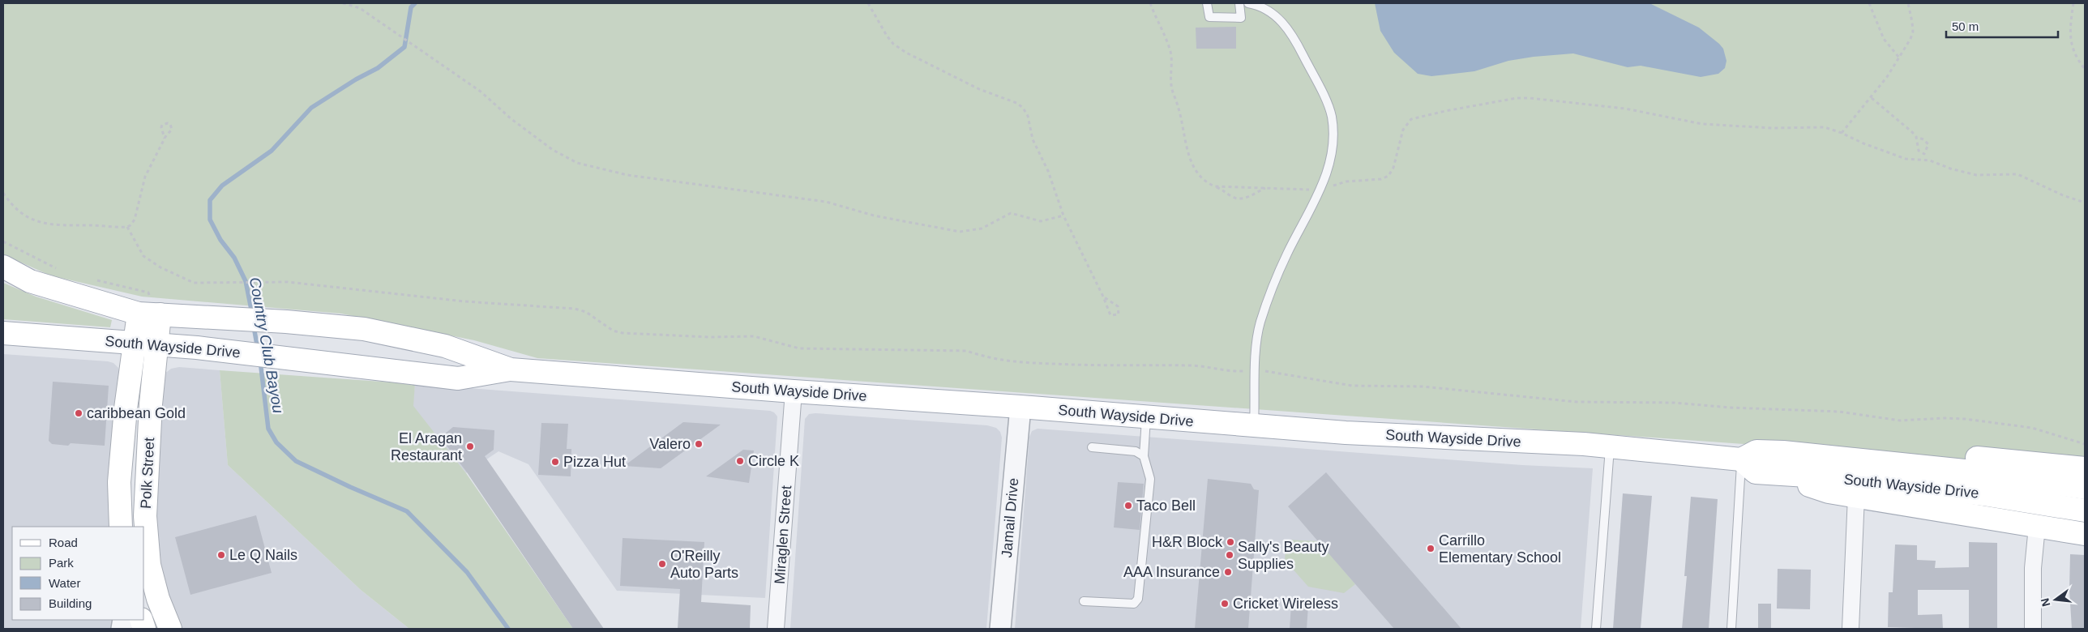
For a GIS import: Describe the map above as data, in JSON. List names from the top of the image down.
{
  "streets": {
    "main road": ["South Wayside Drive", "Polk Street"],
    "street": ["Jamail Drive", "Miraglen Street"]
  },
  "crossings": [
    ["South Wayside Drive", "Polk Street"],
    ["South Wayside Drive", "Jamail Drive"],
    ["South Wayside Drive", "Miraglen Street"]
  ],
  "water": ["Country Club Bayou"],
  "places": [
    "caribbean Gold",
    "Valero",
    "El Aragan Restaurant",
    "Circle K",
    "Pizza Hut",
    "Taco Bell",
    "H&R Block",
    "Carrillo Elementary School",
    "Le Q Nails",
    "Sally's Beauty Supplies",
    "O'Reilly Auto Parts",
    "AAA Insurance",
    "Cricket Wireless"
  ],
  "legend": [
    "Road",
    "Park",
    "Water",
    "Building"
  ],
  "scale_bar": "50 m",
  "north": "left"
}
